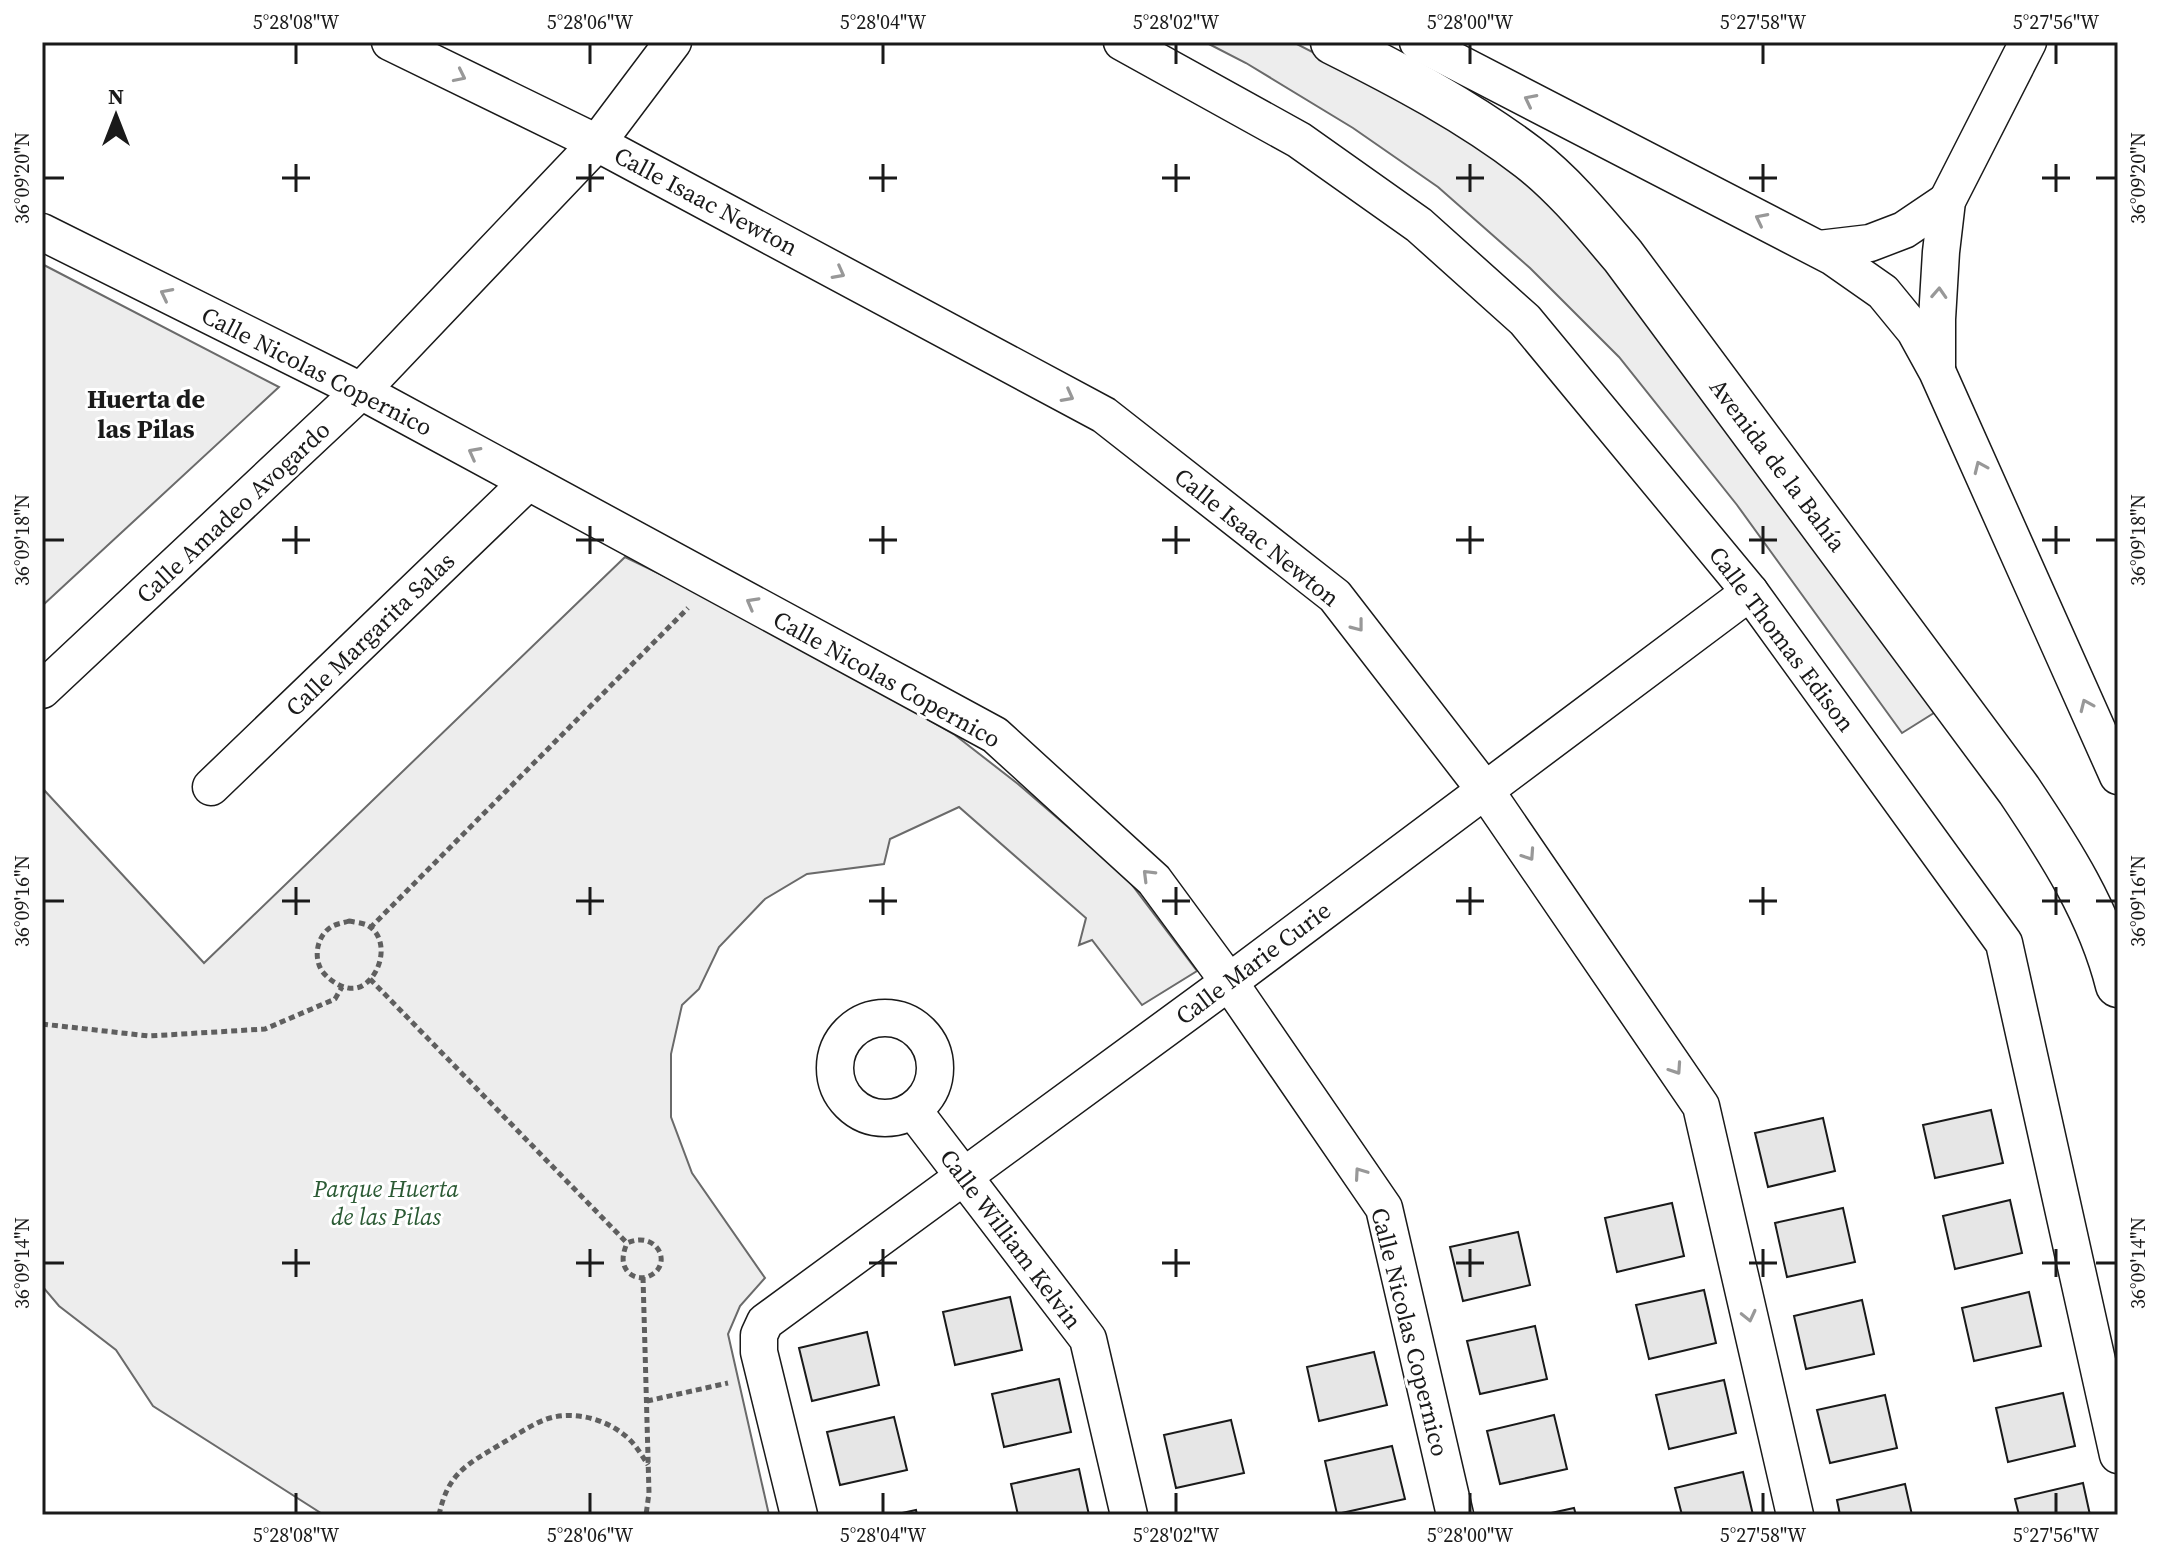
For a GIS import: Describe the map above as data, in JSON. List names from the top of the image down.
{
  "streets": {
    "street": [
      "Calle Isaac Newton",
      "Calle Nicolas Copernico",
      "Avenida de la Bahía",
      "Calle Amadeo Avogardo",
      "Calle Margarita Salas",
      "Calle Thomas Edison",
      "Calle Marie Curie",
      "Calle William Kelvin"
    ]
  },
  "crossings": [
    ["Calle Isaac Newton", "Calle Amadeo Avogardo"],
    ["Calle Isaac Newton", "Calle Marie Curie"],
    ["Calle Nicolas Copernico", "Calle Amadeo Avogardo"],
    ["Calle Nicolas Copernico", "Calle Margarita Salas"],
    ["Calle Nicolas Copernico", "Calle Marie Curie"],
    ["Calle Thomas Edison", "Calle Marie Curie"],
    ["Calle Marie Curie", "Calle William Kelvin"]
  ],
  "one_way": ["Calle Isaac Newton", "Calle Nicolas Copernico"],
  "districts": ["Huerta de las Pilas"],
  "parks": ["Parque Huerta de las Pilas"],
  "north": "top",
  "coordinates": [
    "5°28'08\"W",
    "5°28'06\"W",
    "5°28'04\"W",
    "5°28'02\"W",
    "5°28'00\"W",
    "5°27'58\"W",
    "5°27'56\"W",
    "36°09'20\"N",
    "36°09'18\"N",
    "36°09'16\"N",
    "36°09'14\"N"
  ]
}
